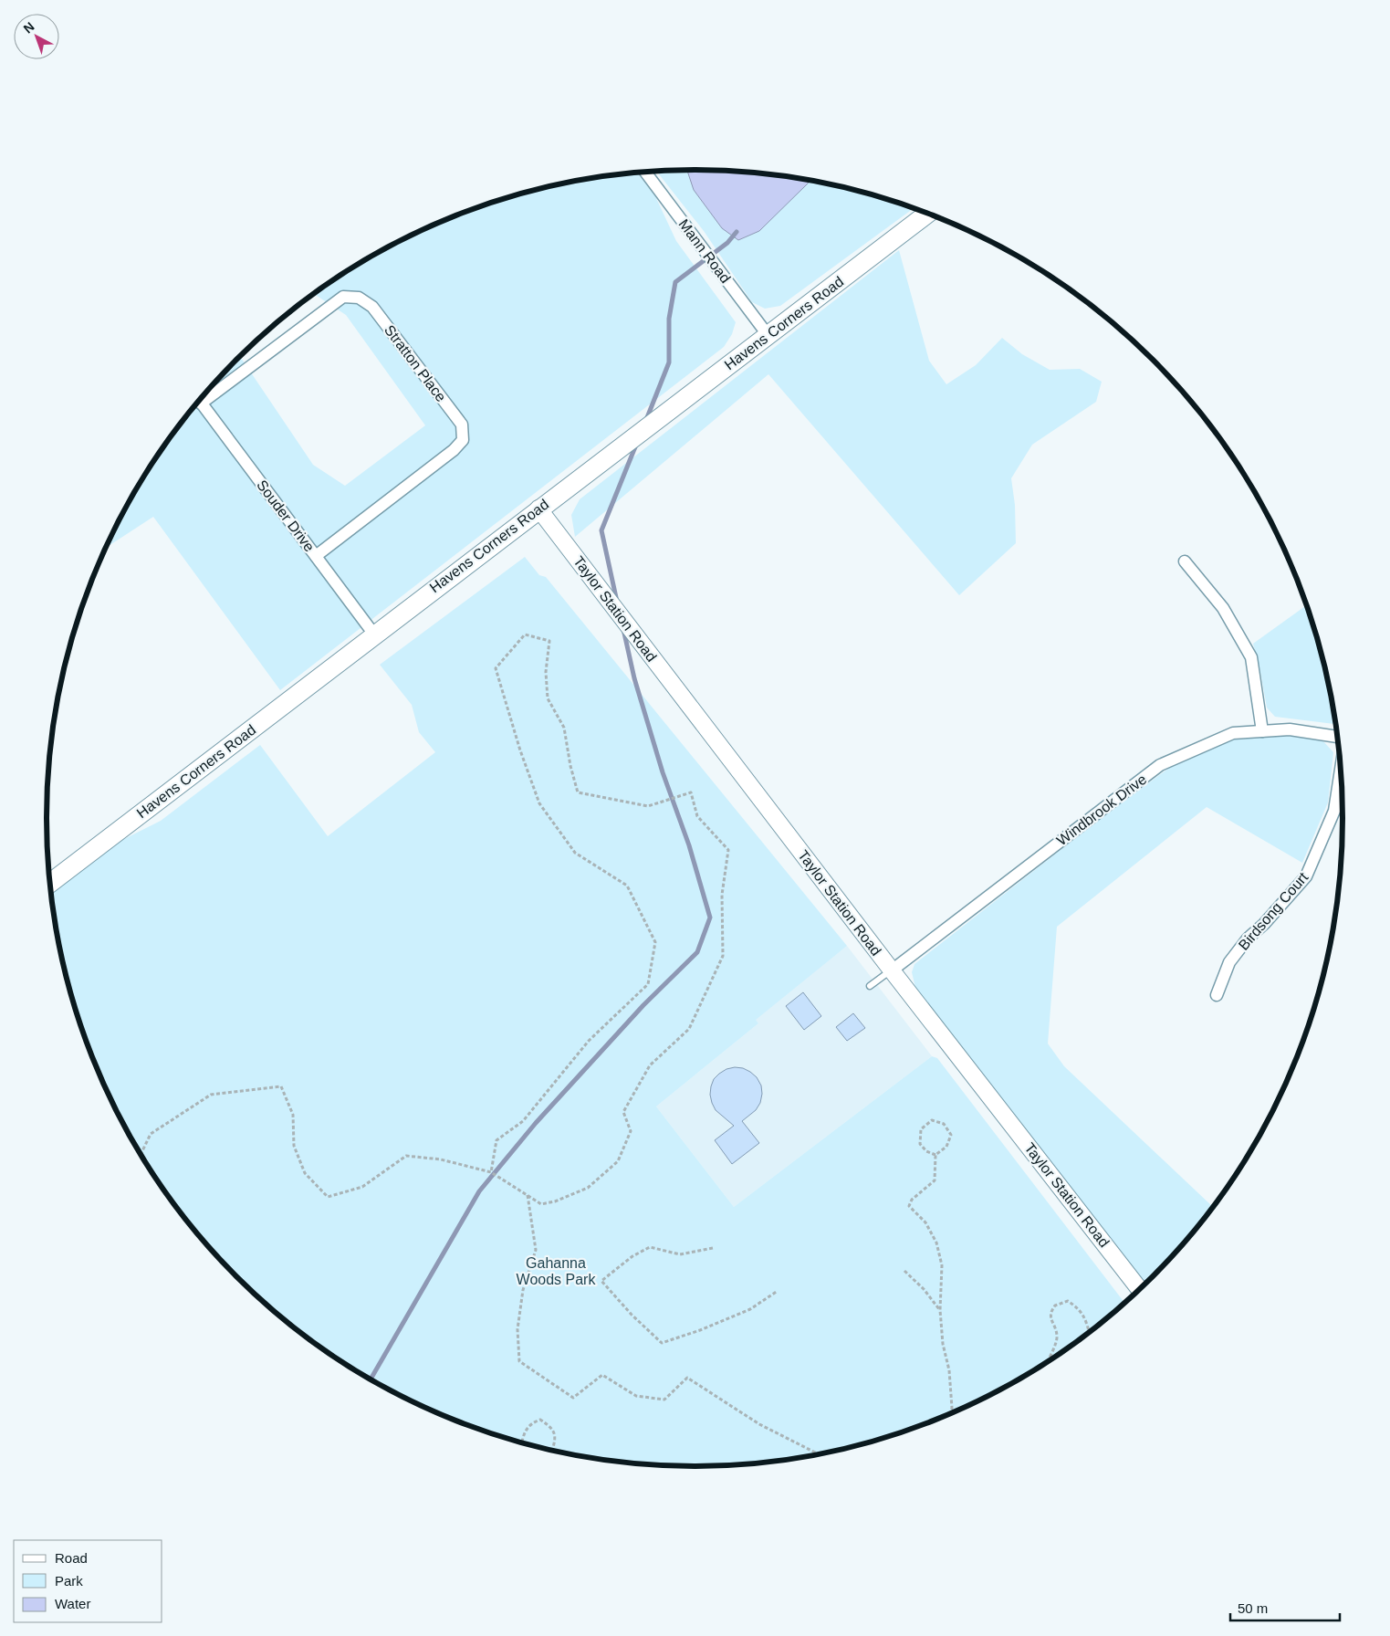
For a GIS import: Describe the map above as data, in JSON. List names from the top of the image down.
{
  "streets": {
    "main road": ["Havens Corners Road", "Taylor Station Road"],
    "street": [
      "Mann Road",
      "Stratton Place",
      "Souder Drive",
      "Windbrook Drive",
      "Birdsong Court"
    ]
  },
  "crossings": [
    ["Mann Road", "Havens Corners Road"],
    ["Havens Corners Road", "Souder Drive"],
    ["Havens Corners Road", "Taylor Station Road"],
    ["Stratton Place", "Souder Drive"],
    ["Taylor Station Road", "Windbrook Drive"]
  ],
  "parks": ["Gahanna Woods Park"],
  "legend": ["Road", "Park", "Water"],
  "scale_bar": "50 m",
  "north": "top left"
}
